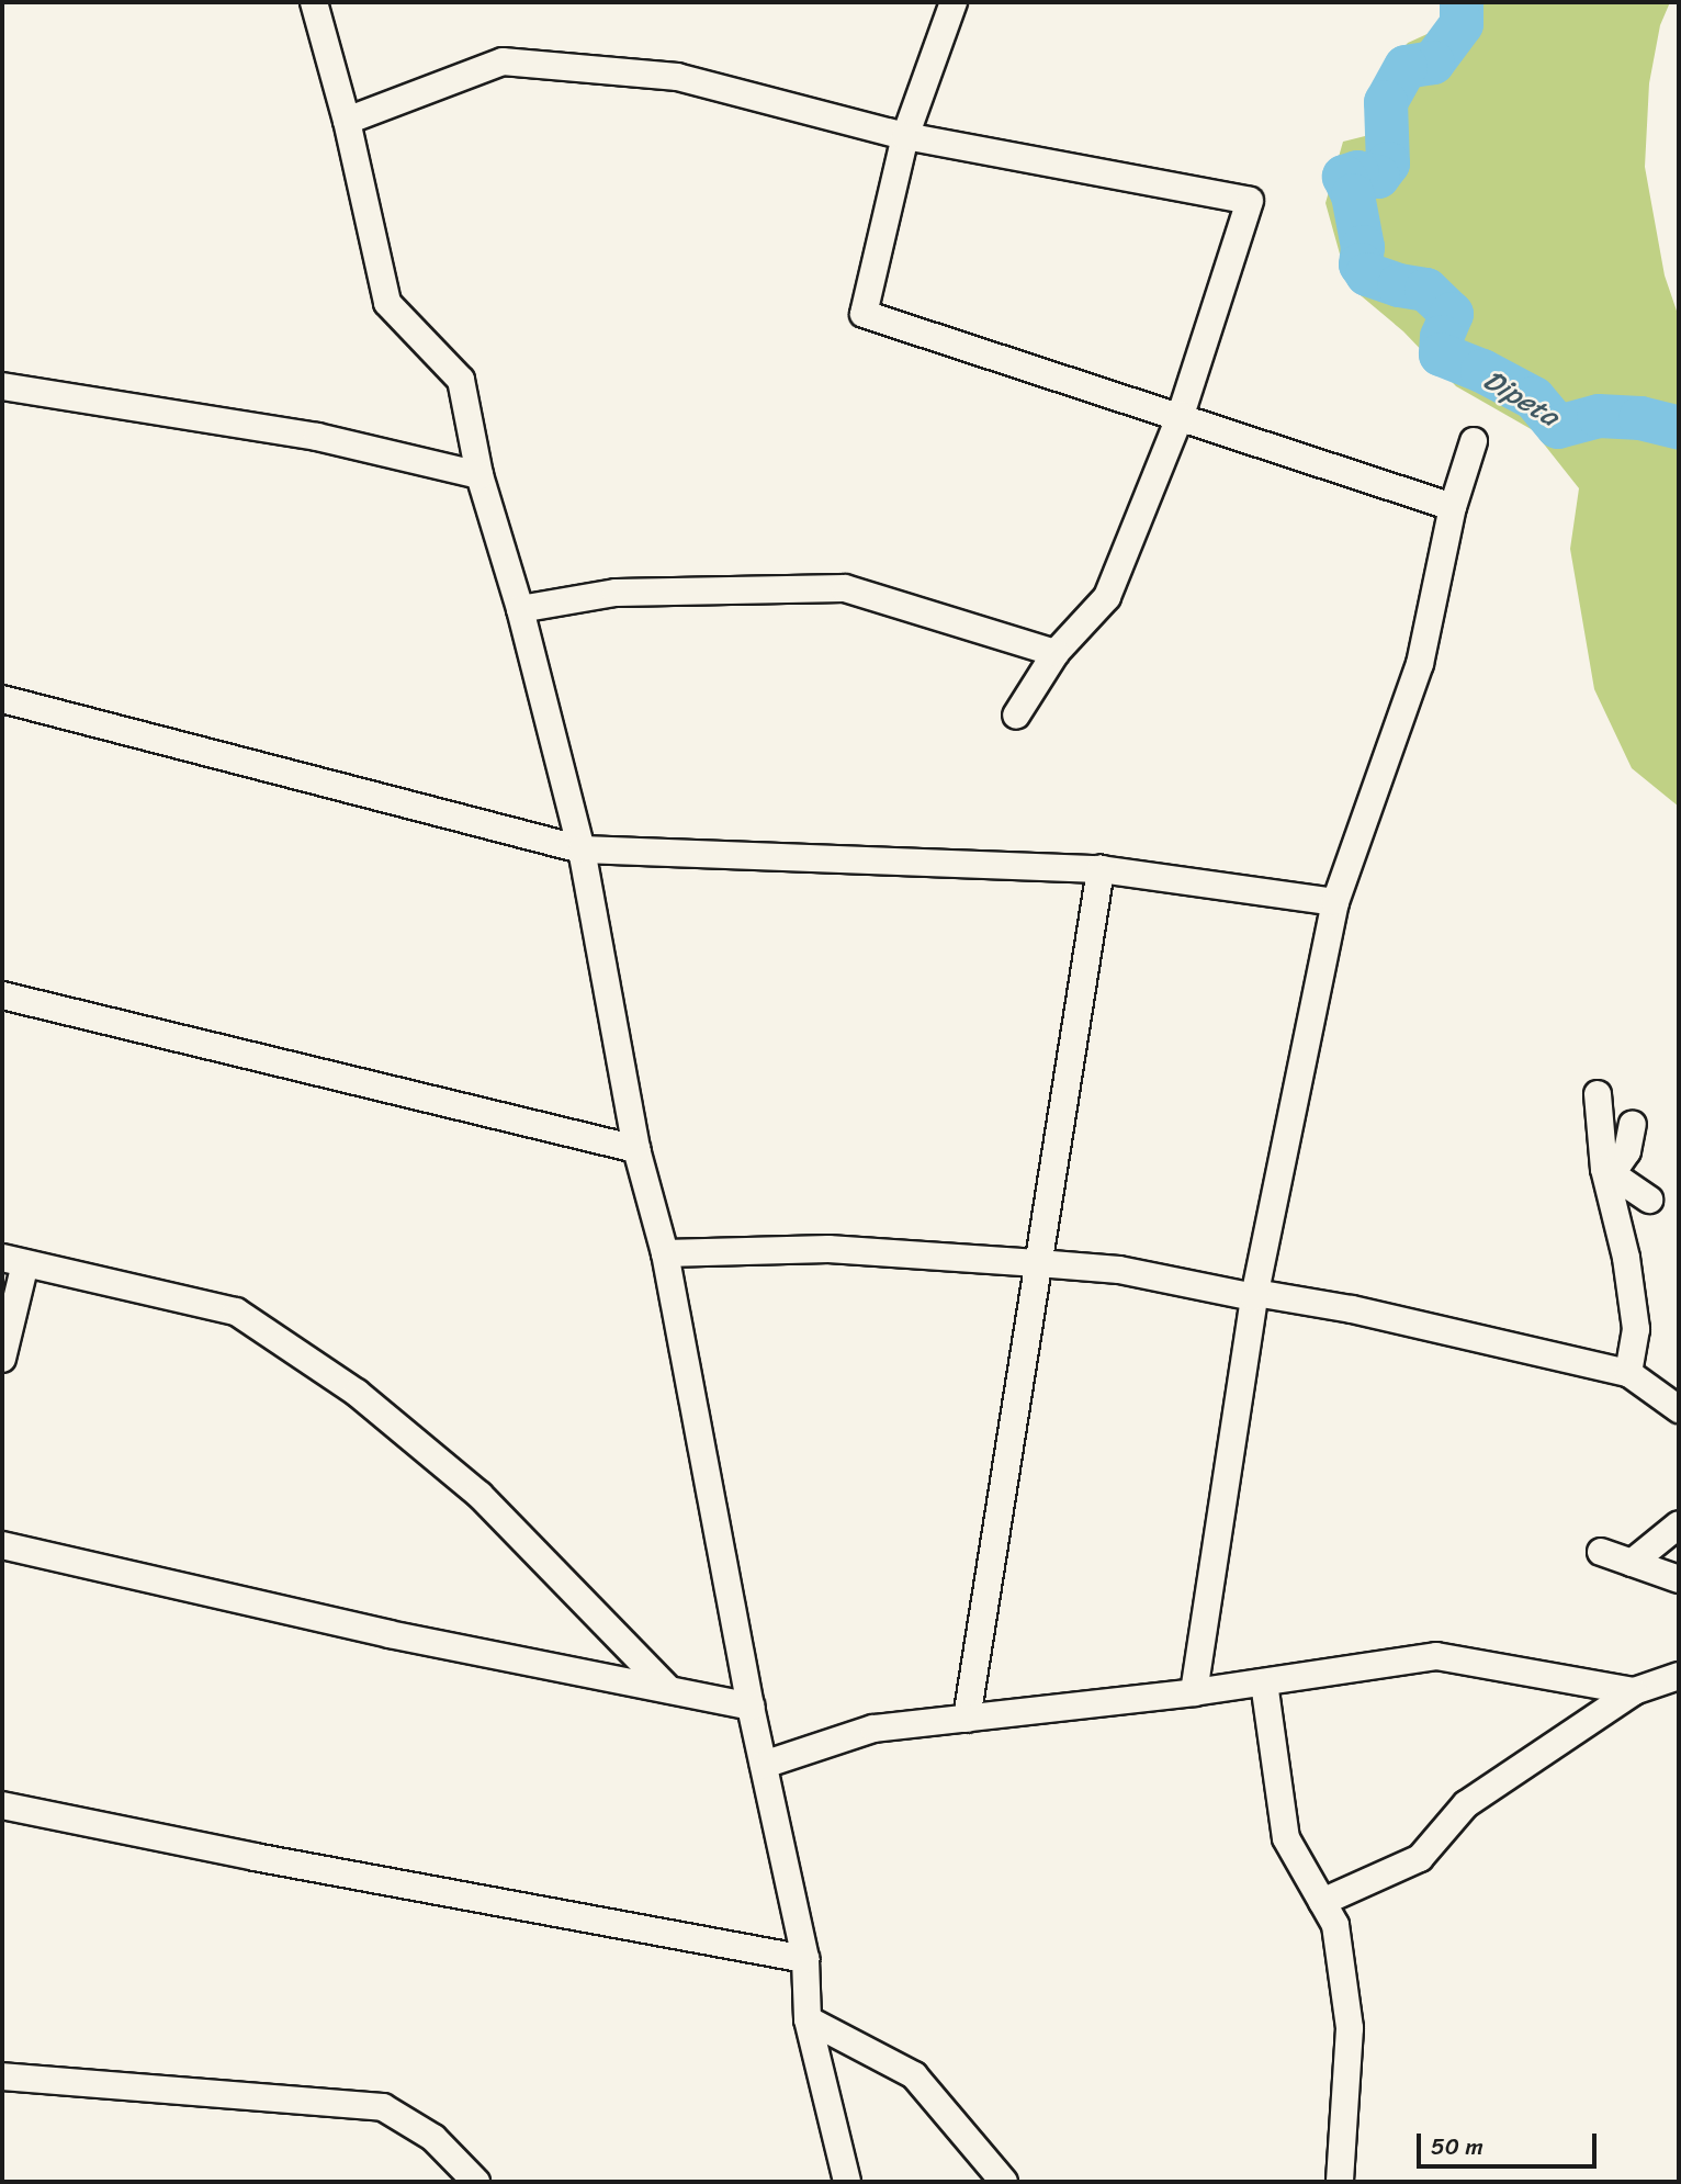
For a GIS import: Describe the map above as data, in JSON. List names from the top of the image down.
{
  "water": ["Dipeta"],
  "scale_bar": "50 m"
}
